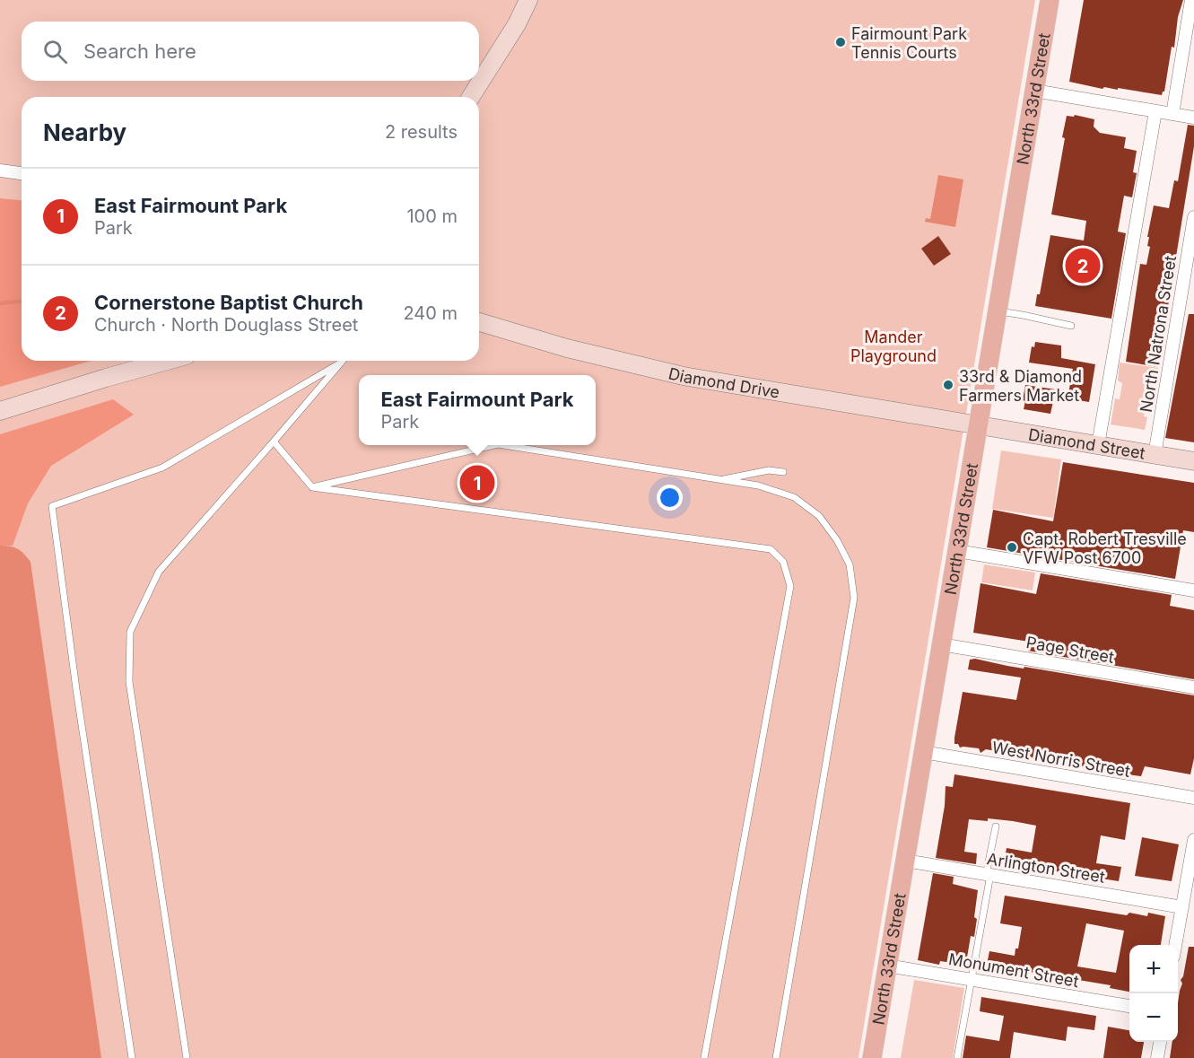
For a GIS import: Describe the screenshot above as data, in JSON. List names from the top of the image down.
{
  "streets": {
    "main road": ["North 33rd Street"],
    "street": [
      "North Natrona Street",
      "Diamond Drive",
      "Diamond Street",
      "Page Street",
      "West Norris Street",
      "Arlington Street",
      "Monument Street"
    ]
  },
  "crossings": [
    ["North 33rd Street", "Diamond Drive"],
    ["North 33rd Street", "Diamond Street"],
    ["North 33rd Street", "Page Street"],
    ["North 33rd Street", "West Norris Street"],
    ["North 33rd Street", "Arlington Street"],
    ["North 33rd Street", "Monument Street"],
    ["North Natrona Street", "Diamond Street"],
    ["Diamond Drive", "Diamond Street"]
  ],
  "parks": ["Mander Playground"],
  "places": ["Fairmount Park Tennis Courts", "33rd & Diamond Farmers Market", "Capt. Robert Tresville VFW Post 6700"],
  "page": {
    "search": "Search here",
    "heading": ["Nearby", "2 results"],
    "list": [
      {
        "mark": "1",
        "name": "East Fairmount Park",
        "note": "Park",
        "value": "100 m"
      },
      {
        "mark": "2",
        "name": "Cornerstone Baptist Church",
        "note": "Church · North Douglass Street",
        "value": "240 m"
      }
    ],
    "pins": ["2", "1"],
    "popup": ["East Fairmount Park", "Park"],
    "map_buttons": ["+", "−"]
  }
}
